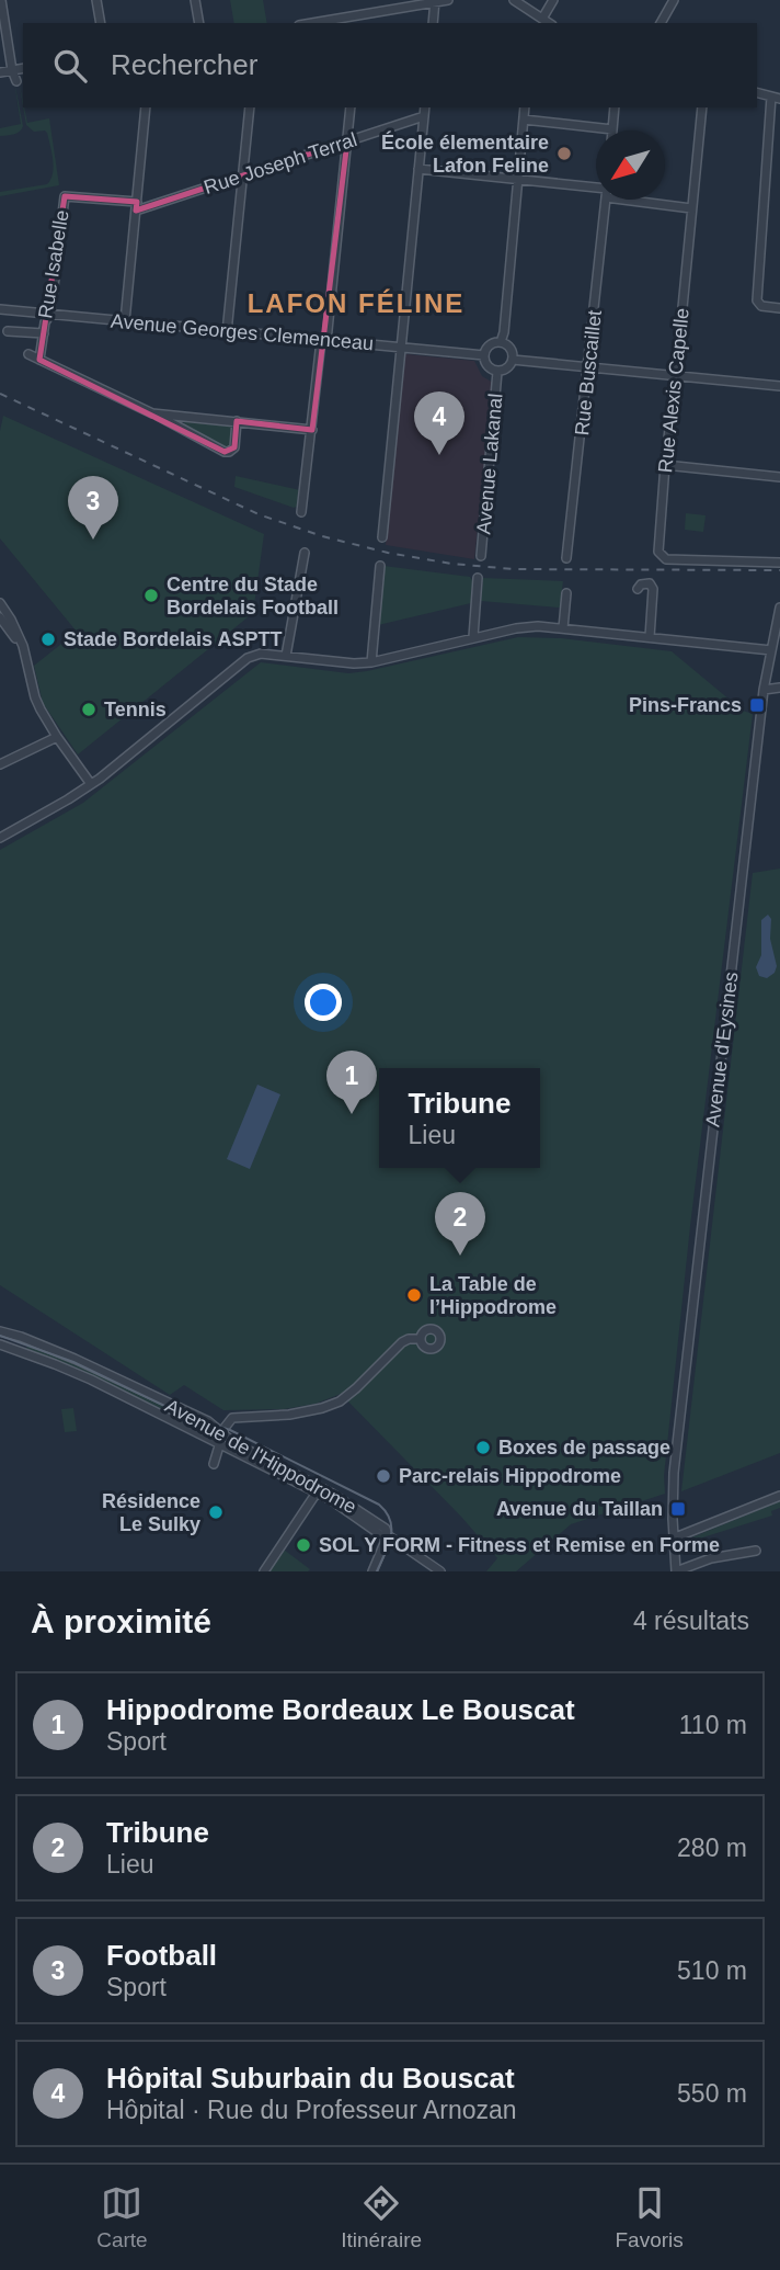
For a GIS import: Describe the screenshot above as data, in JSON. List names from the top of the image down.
{
  "streets": {
    "street": [
      "Rue Joseph Terral",
      "Rue Isabelle",
      "Avenue Georges Clemenceau",
      "Rue Buscaillet",
      "Rue Alexis Capelle",
      "Avenue Lakanal",
      "Avenue d'Eysines",
      "Avenue de l'Hippodrome"
    ]
  },
  "crossings": [
    ["Rue Joseph Terral", "Rue Isabelle"],
    ["Rue Isabelle", "Avenue Georges Clemenceau"],
    ["Avenue Georges Clemenceau", "Avenue Lakanal"]
  ],
  "districts": ["LAFON FÉLINE"],
  "places": {
    "other": [
      "École élementaire Lafon Feline",
      "Centre du Stade Bordelais Football",
      "Stade Bordelais ASPTT",
      "Tennis",
      "La Table de l’Hippodrome",
      "Boxes de passage",
      "Parc-relais Hippodrome",
      "Résidence Le Sulky",
      "SOL Y FORM - Fitness et Remise en Forme"
    ],
    "transit": ["Pins-Francs", "Avenue du Taillan"]
  },
  "north": "bottom left",
  "page": {
    "search": "Rechercher",
    "pins": [
      "4",
      "3",
      "1",
      "2"
    ],
    "popup": ["Tribune", "Lieu"],
    "heading": ["À proximité", "4 résultats"],
    "list": [
      {
        "mark": "1",
        "name": "Hippodrome Bordeaux Le Bouscat",
        "note": "Sport",
        "value": "110 m"
      },
      {
        "mark": "2",
        "name": "Tribune",
        "note": "Lieu",
        "value": "280 m"
      },
      {
        "mark": "3",
        "name": "Football",
        "note": "Sport",
        "value": "510 m"
      },
      {
        "mark": "4",
        "name": "Hôpital Suburbain du Bouscat",
        "note": "Hôpital · Rue du Professeur Arnozan",
        "value": "550 m"
      }
    ],
    "nav": ["Carte", "Itinéraire", "Favoris"]
  }
}
